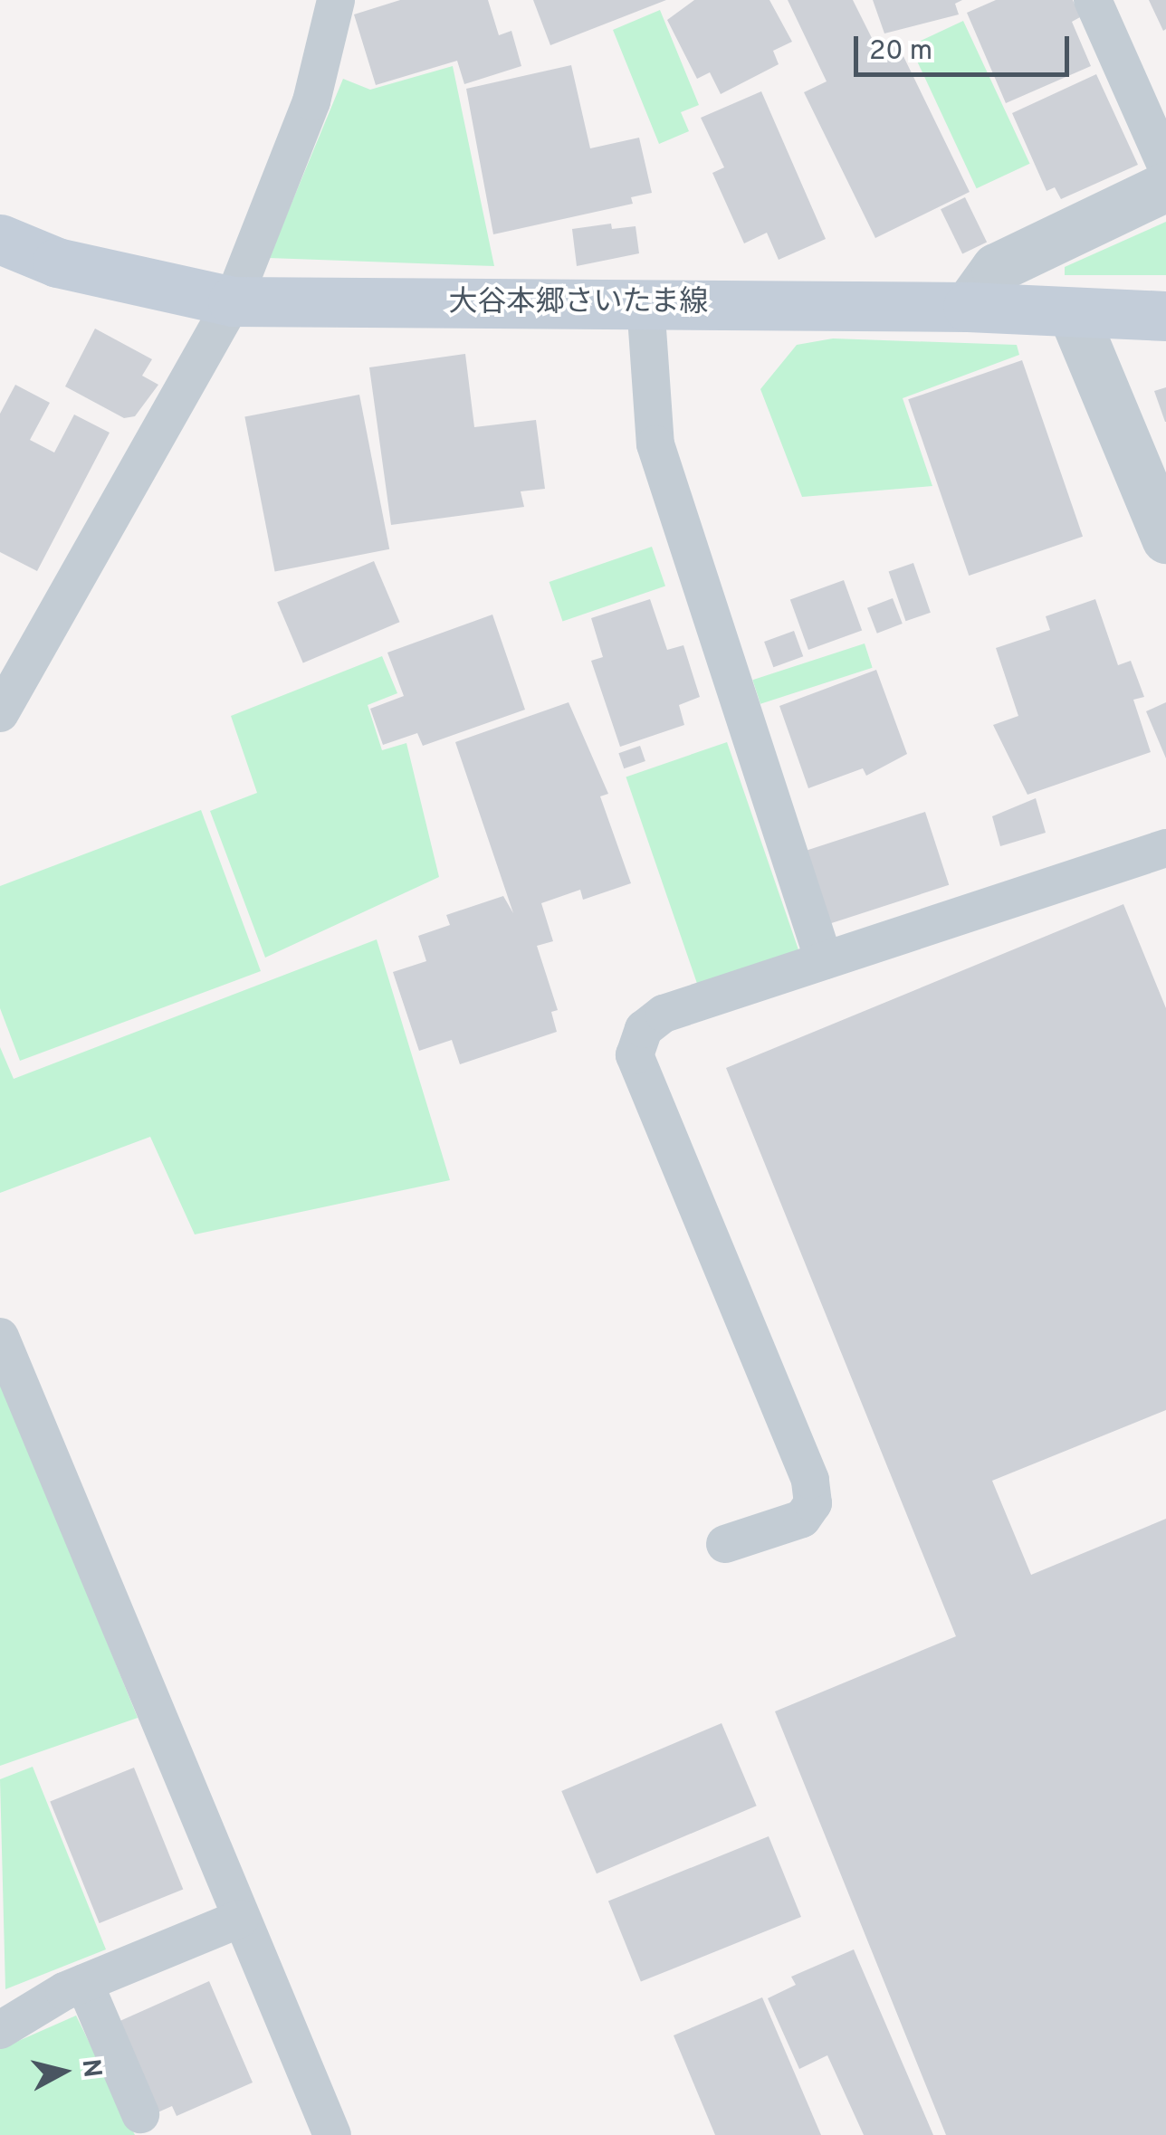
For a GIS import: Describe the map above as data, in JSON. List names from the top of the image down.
{
  "streets": {
    "main road": ["大谷本郷さいたま線"]
  },
  "scale_bar": "20 m",
  "north": "right"
}
